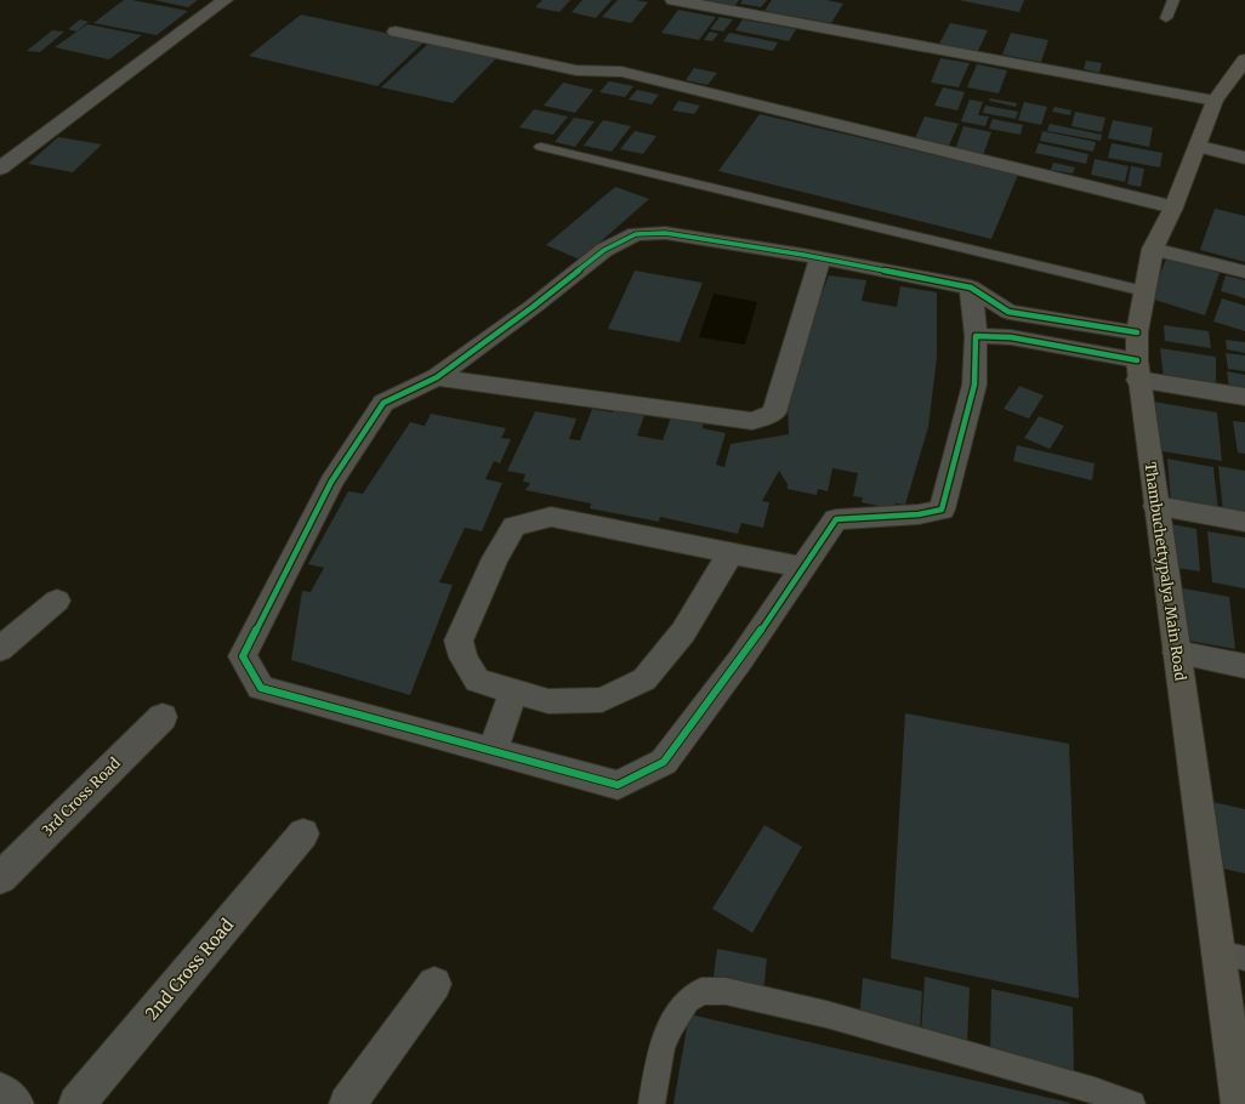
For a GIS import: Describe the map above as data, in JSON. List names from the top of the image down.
{
  "streets": {
    "main road": ["Thambuchettypalya Main Road"],
    "street": ["3rd Cross Road", "2nd Cross Road"]
  }
}
